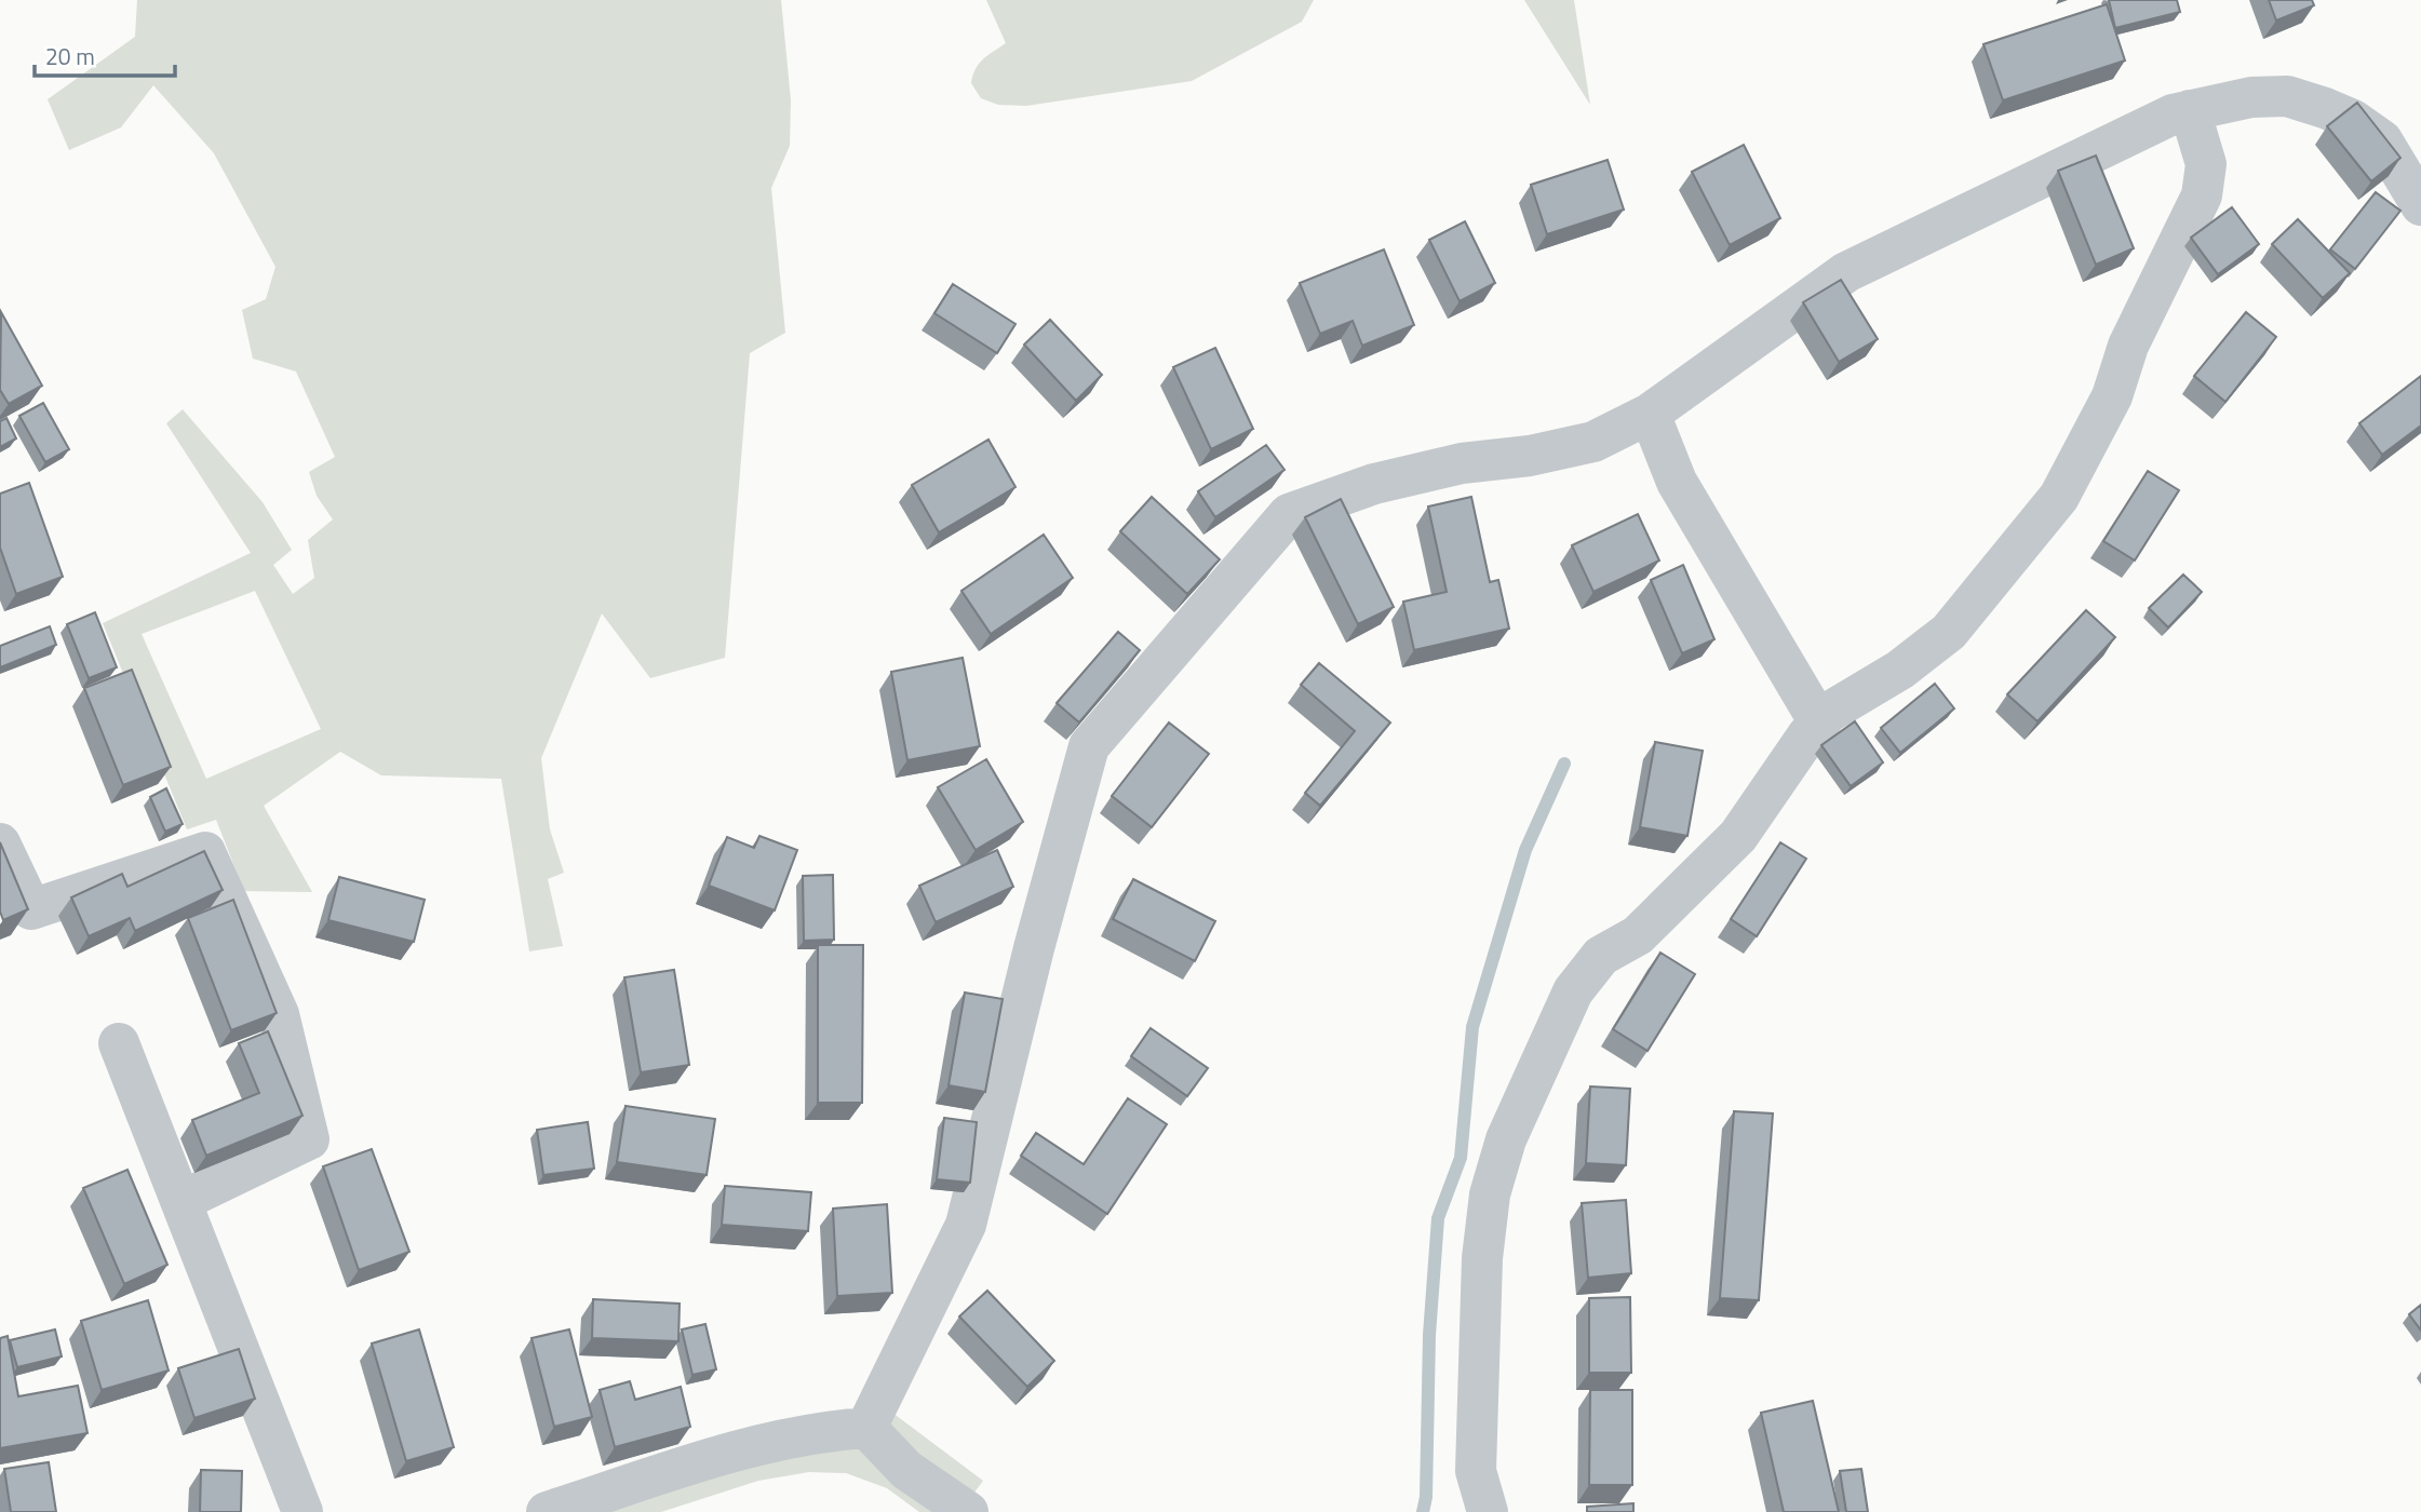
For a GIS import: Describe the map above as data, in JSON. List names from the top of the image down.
{
  "scale_bar": "20 m"
}
